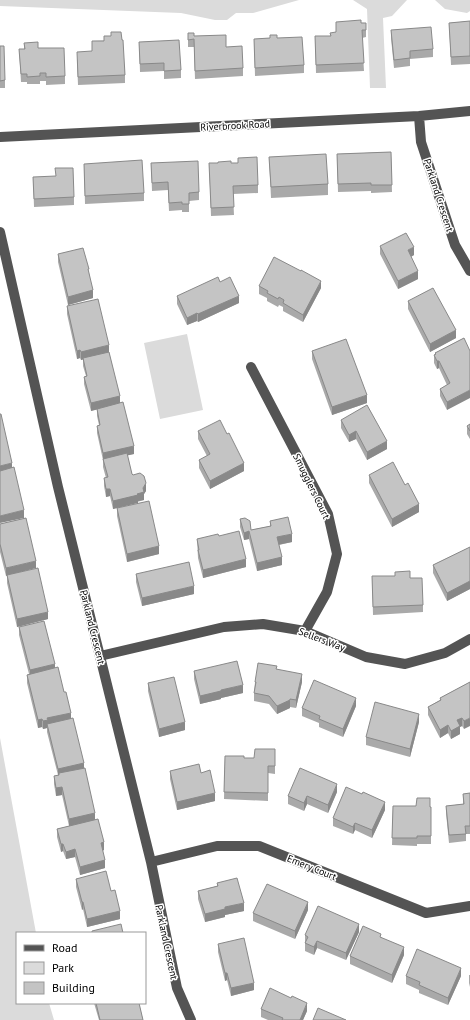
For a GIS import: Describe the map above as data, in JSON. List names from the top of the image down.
{
  "streets": {
    "street": [
      "Riverbrook Road",
      "Parkland Crescent",
      "Smugglers Court",
      "Sellers Way",
      "Emery Court"
    ]
  },
  "crossings": [
    ["Riverbrook Road", "Parkland Crescent"],
    ["Parkland Crescent", "Sellers Way"],
    ["Parkland Crescent", "Emery Court"],
    ["Smugglers Court", "Sellers Way"]
  ],
  "legend": ["Road", "Park", "Building"]
}
